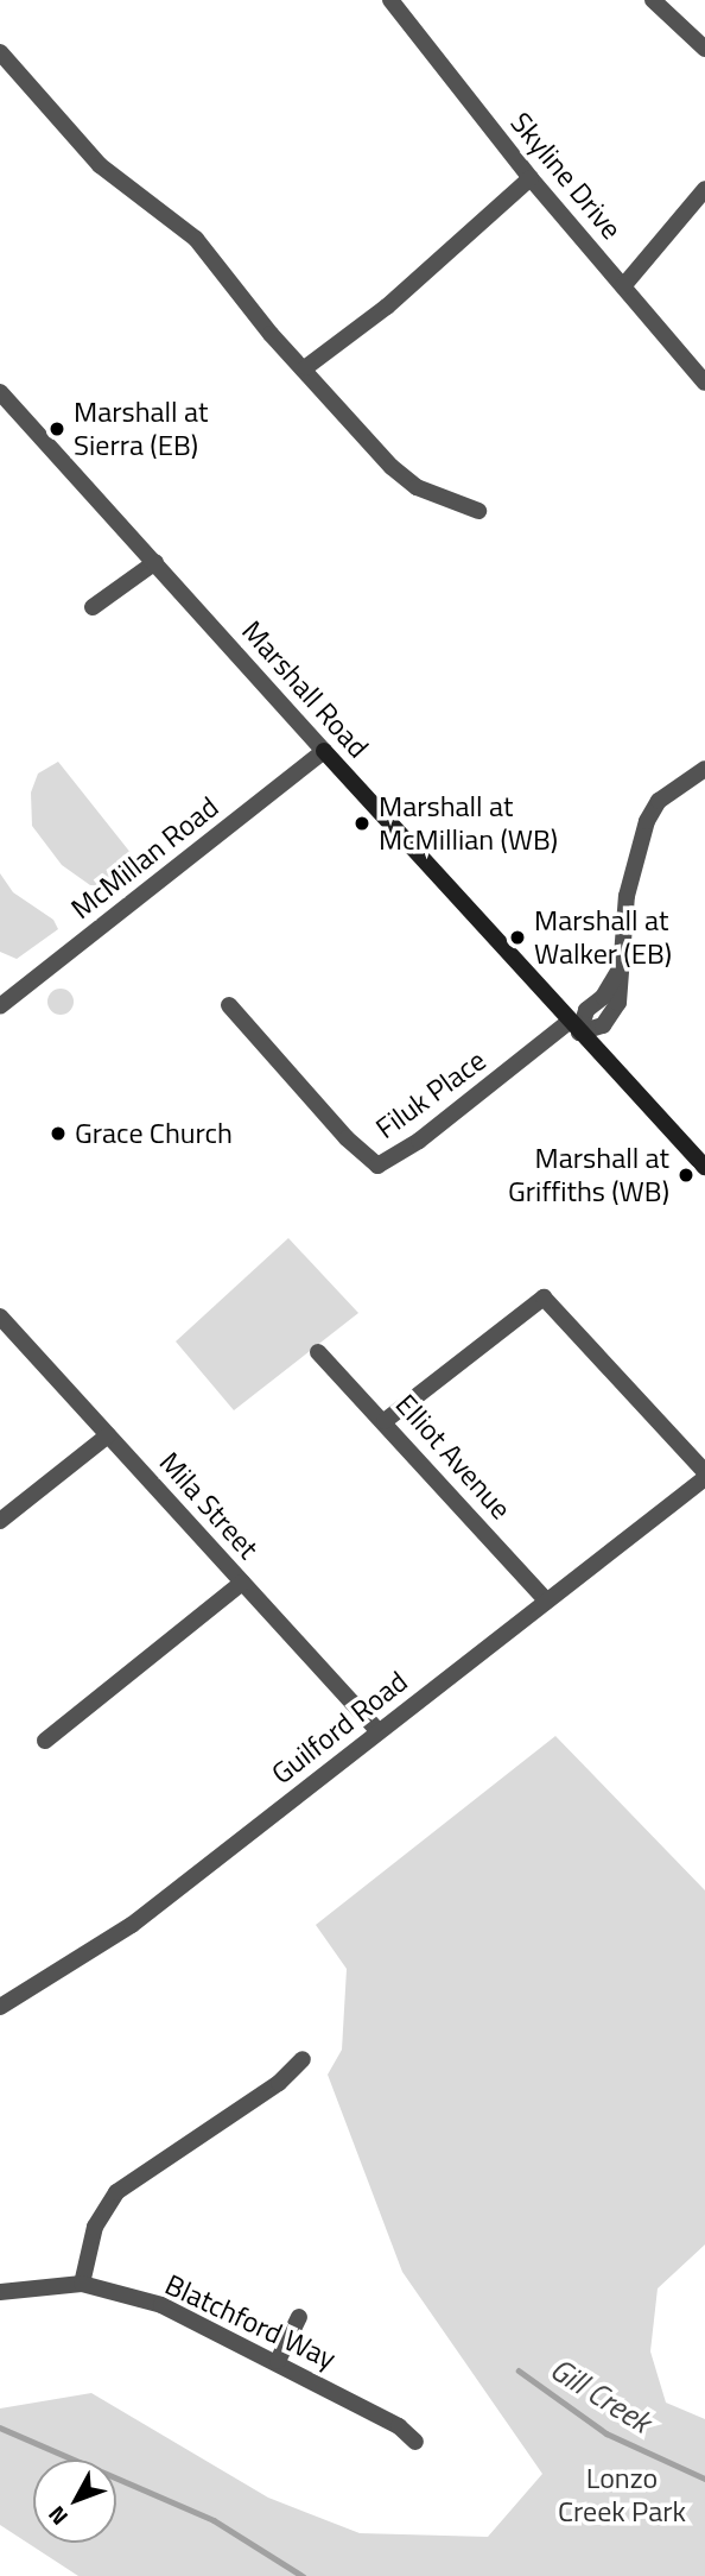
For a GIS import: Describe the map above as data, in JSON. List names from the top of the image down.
{
  "streets": {
    "main road": ["Marshall Road"],
    "street": [
      "Skyline Drive",
      "McMillan Road",
      "Filuk Place",
      "Elliot Avenue",
      "Mila Street",
      "Guilford Road",
      "Blatchford Way"
    ]
  },
  "crossings": [
    ["Marshall Road", "McMillan Road"],
    ["Marshall Road", "Filuk Place"],
    ["Elliot Avenue", "Guilford Road"],
    ["Mila Street", "Guilford Road"]
  ],
  "water": ["Gill Creek"],
  "parks": ["Lonzo Creek Park"],
  "places": [
    "Marshall at Sierra (EB)",
    "Marshall at McMillian (WB)",
    "Marshall at Walker (EB)",
    "Grace Church",
    "Marshall at Griffiths (WB)"
  ],
  "north": "bottom left"
}
